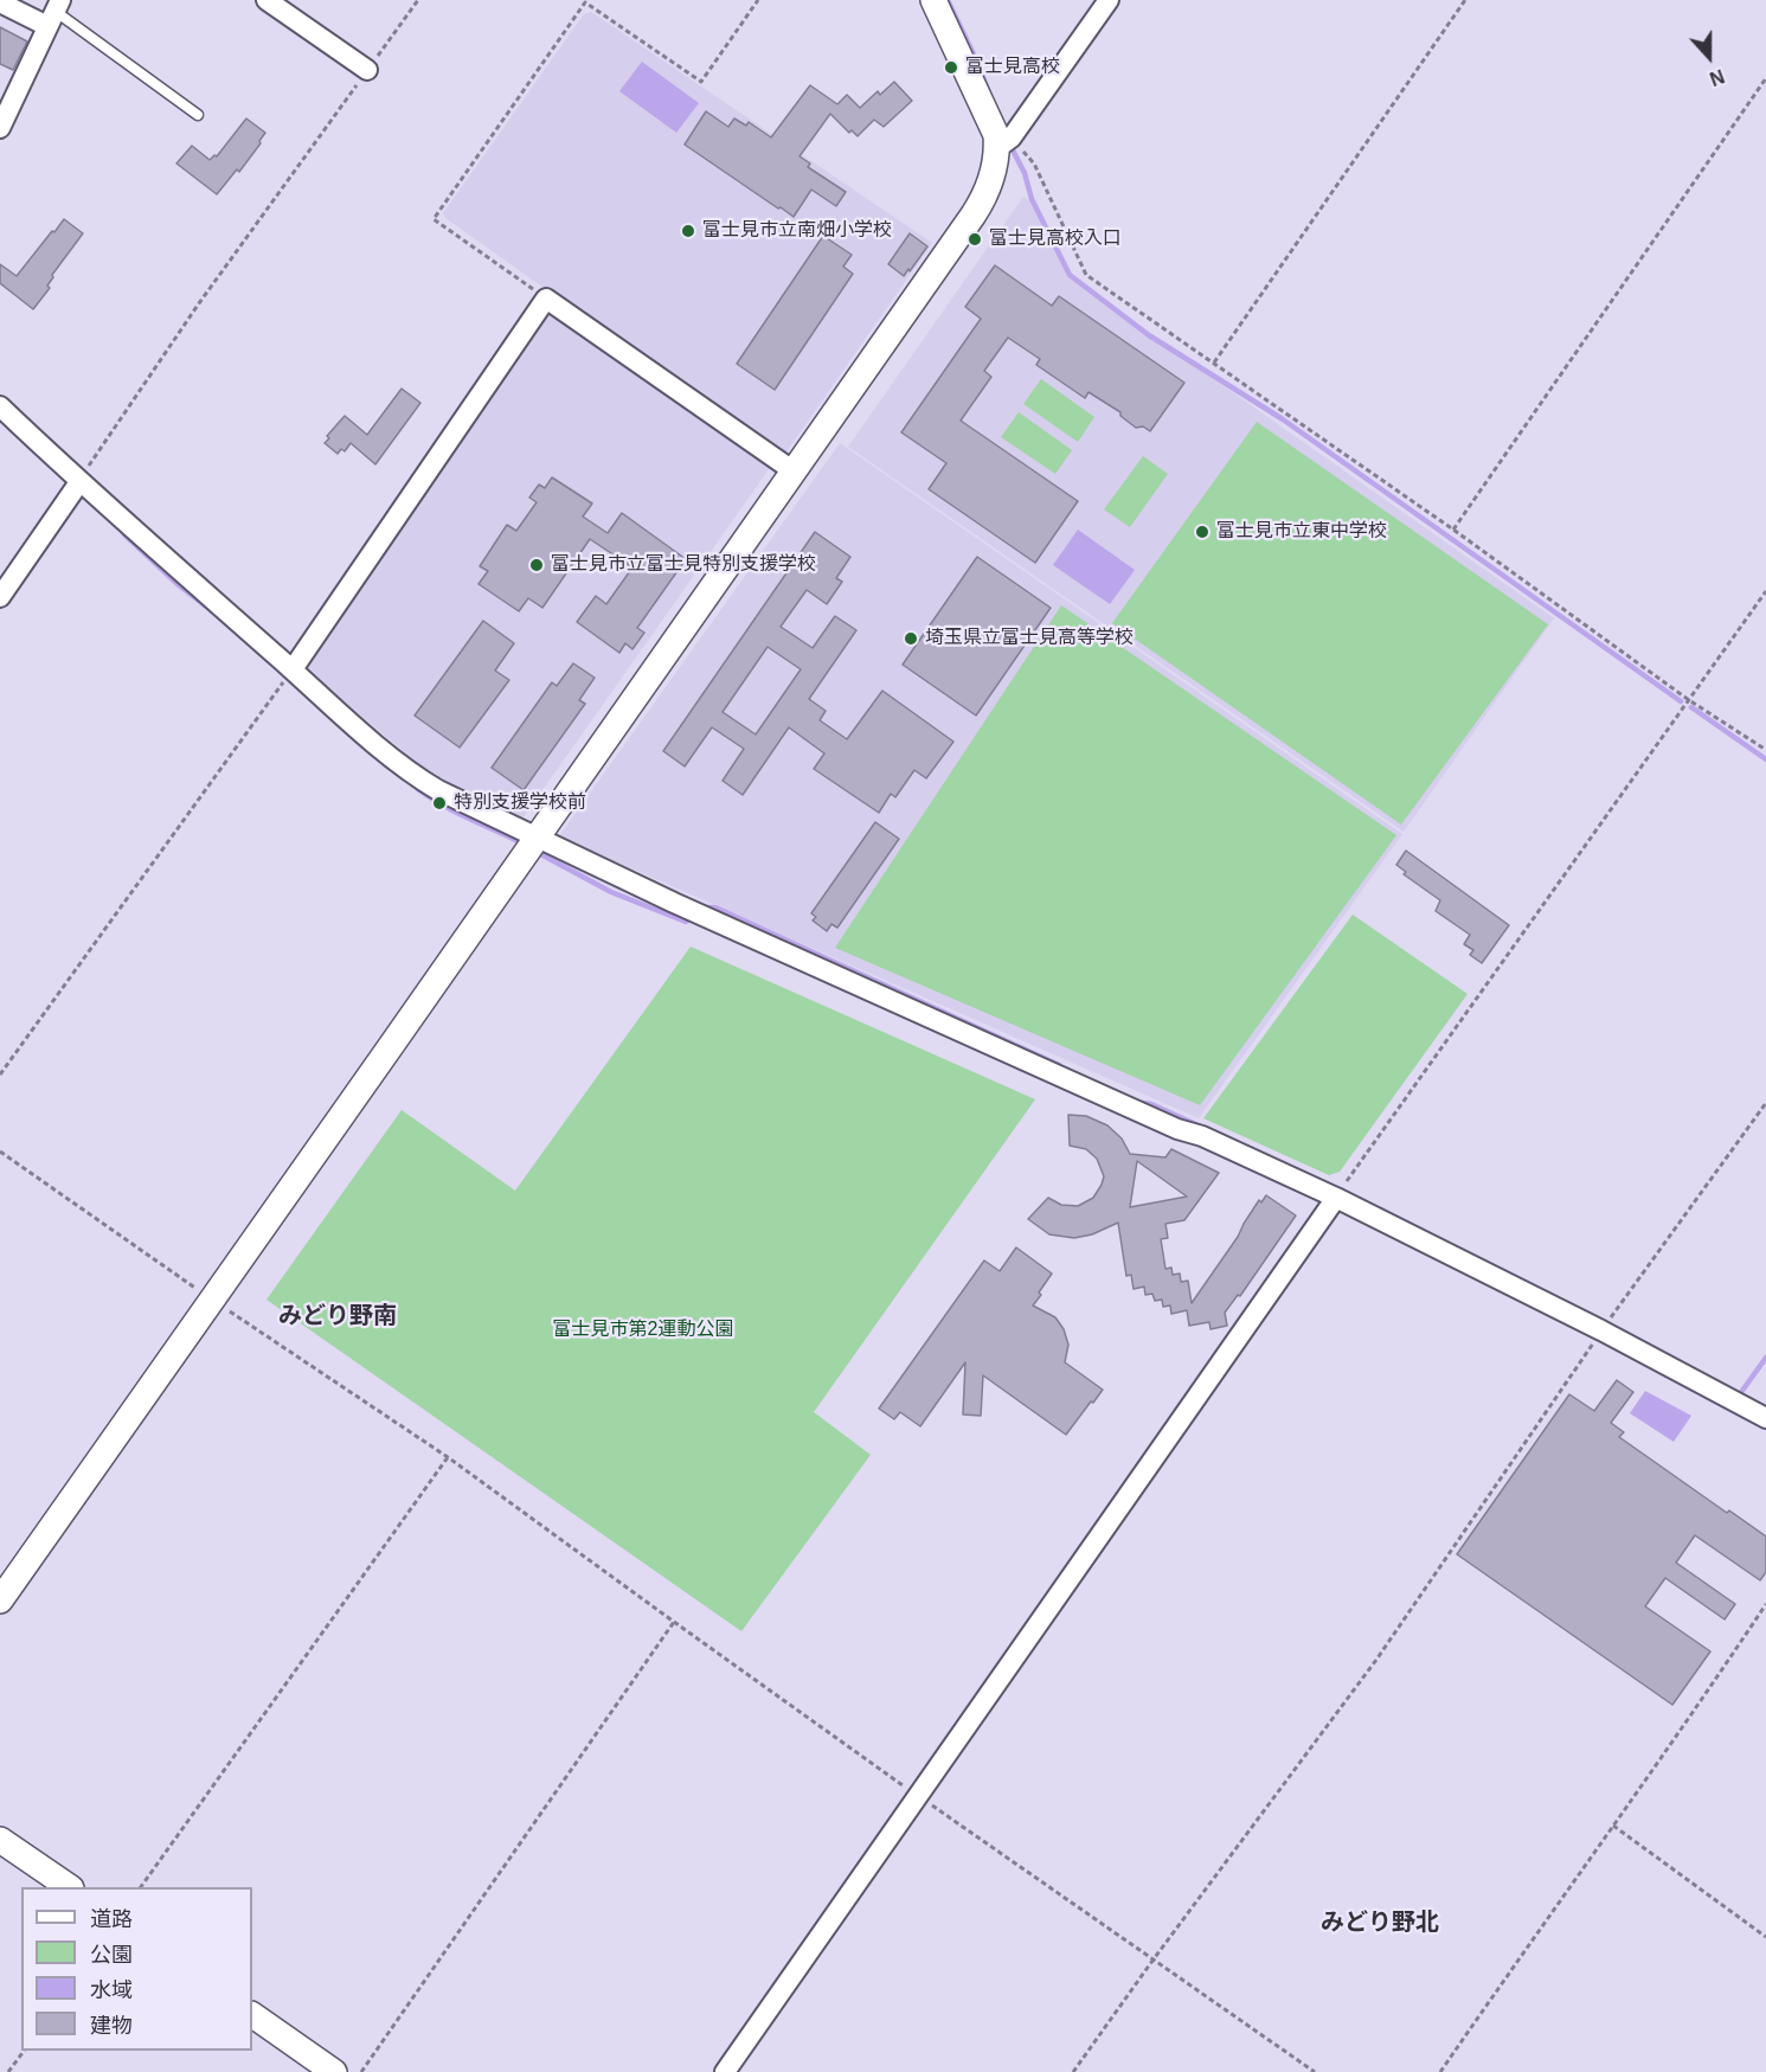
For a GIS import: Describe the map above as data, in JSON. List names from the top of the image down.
{
  "districts": ["みどり野南", "みどり野北"],
  "parks": ["富士見市第2運動公園"],
  "places": [
    "富士見高校",
    "富士見市立南畑小学校",
    "富士見高校入口",
    "富士見市立東中学校",
    "富士見市立富士見特別支援学校",
    "埼玉県立富士見高等学校",
    "特別支援学校前"
  ],
  "legend": [
    "道路",
    "公園",
    "水域",
    "建物"
  ],
  "north": "bottom"
}
